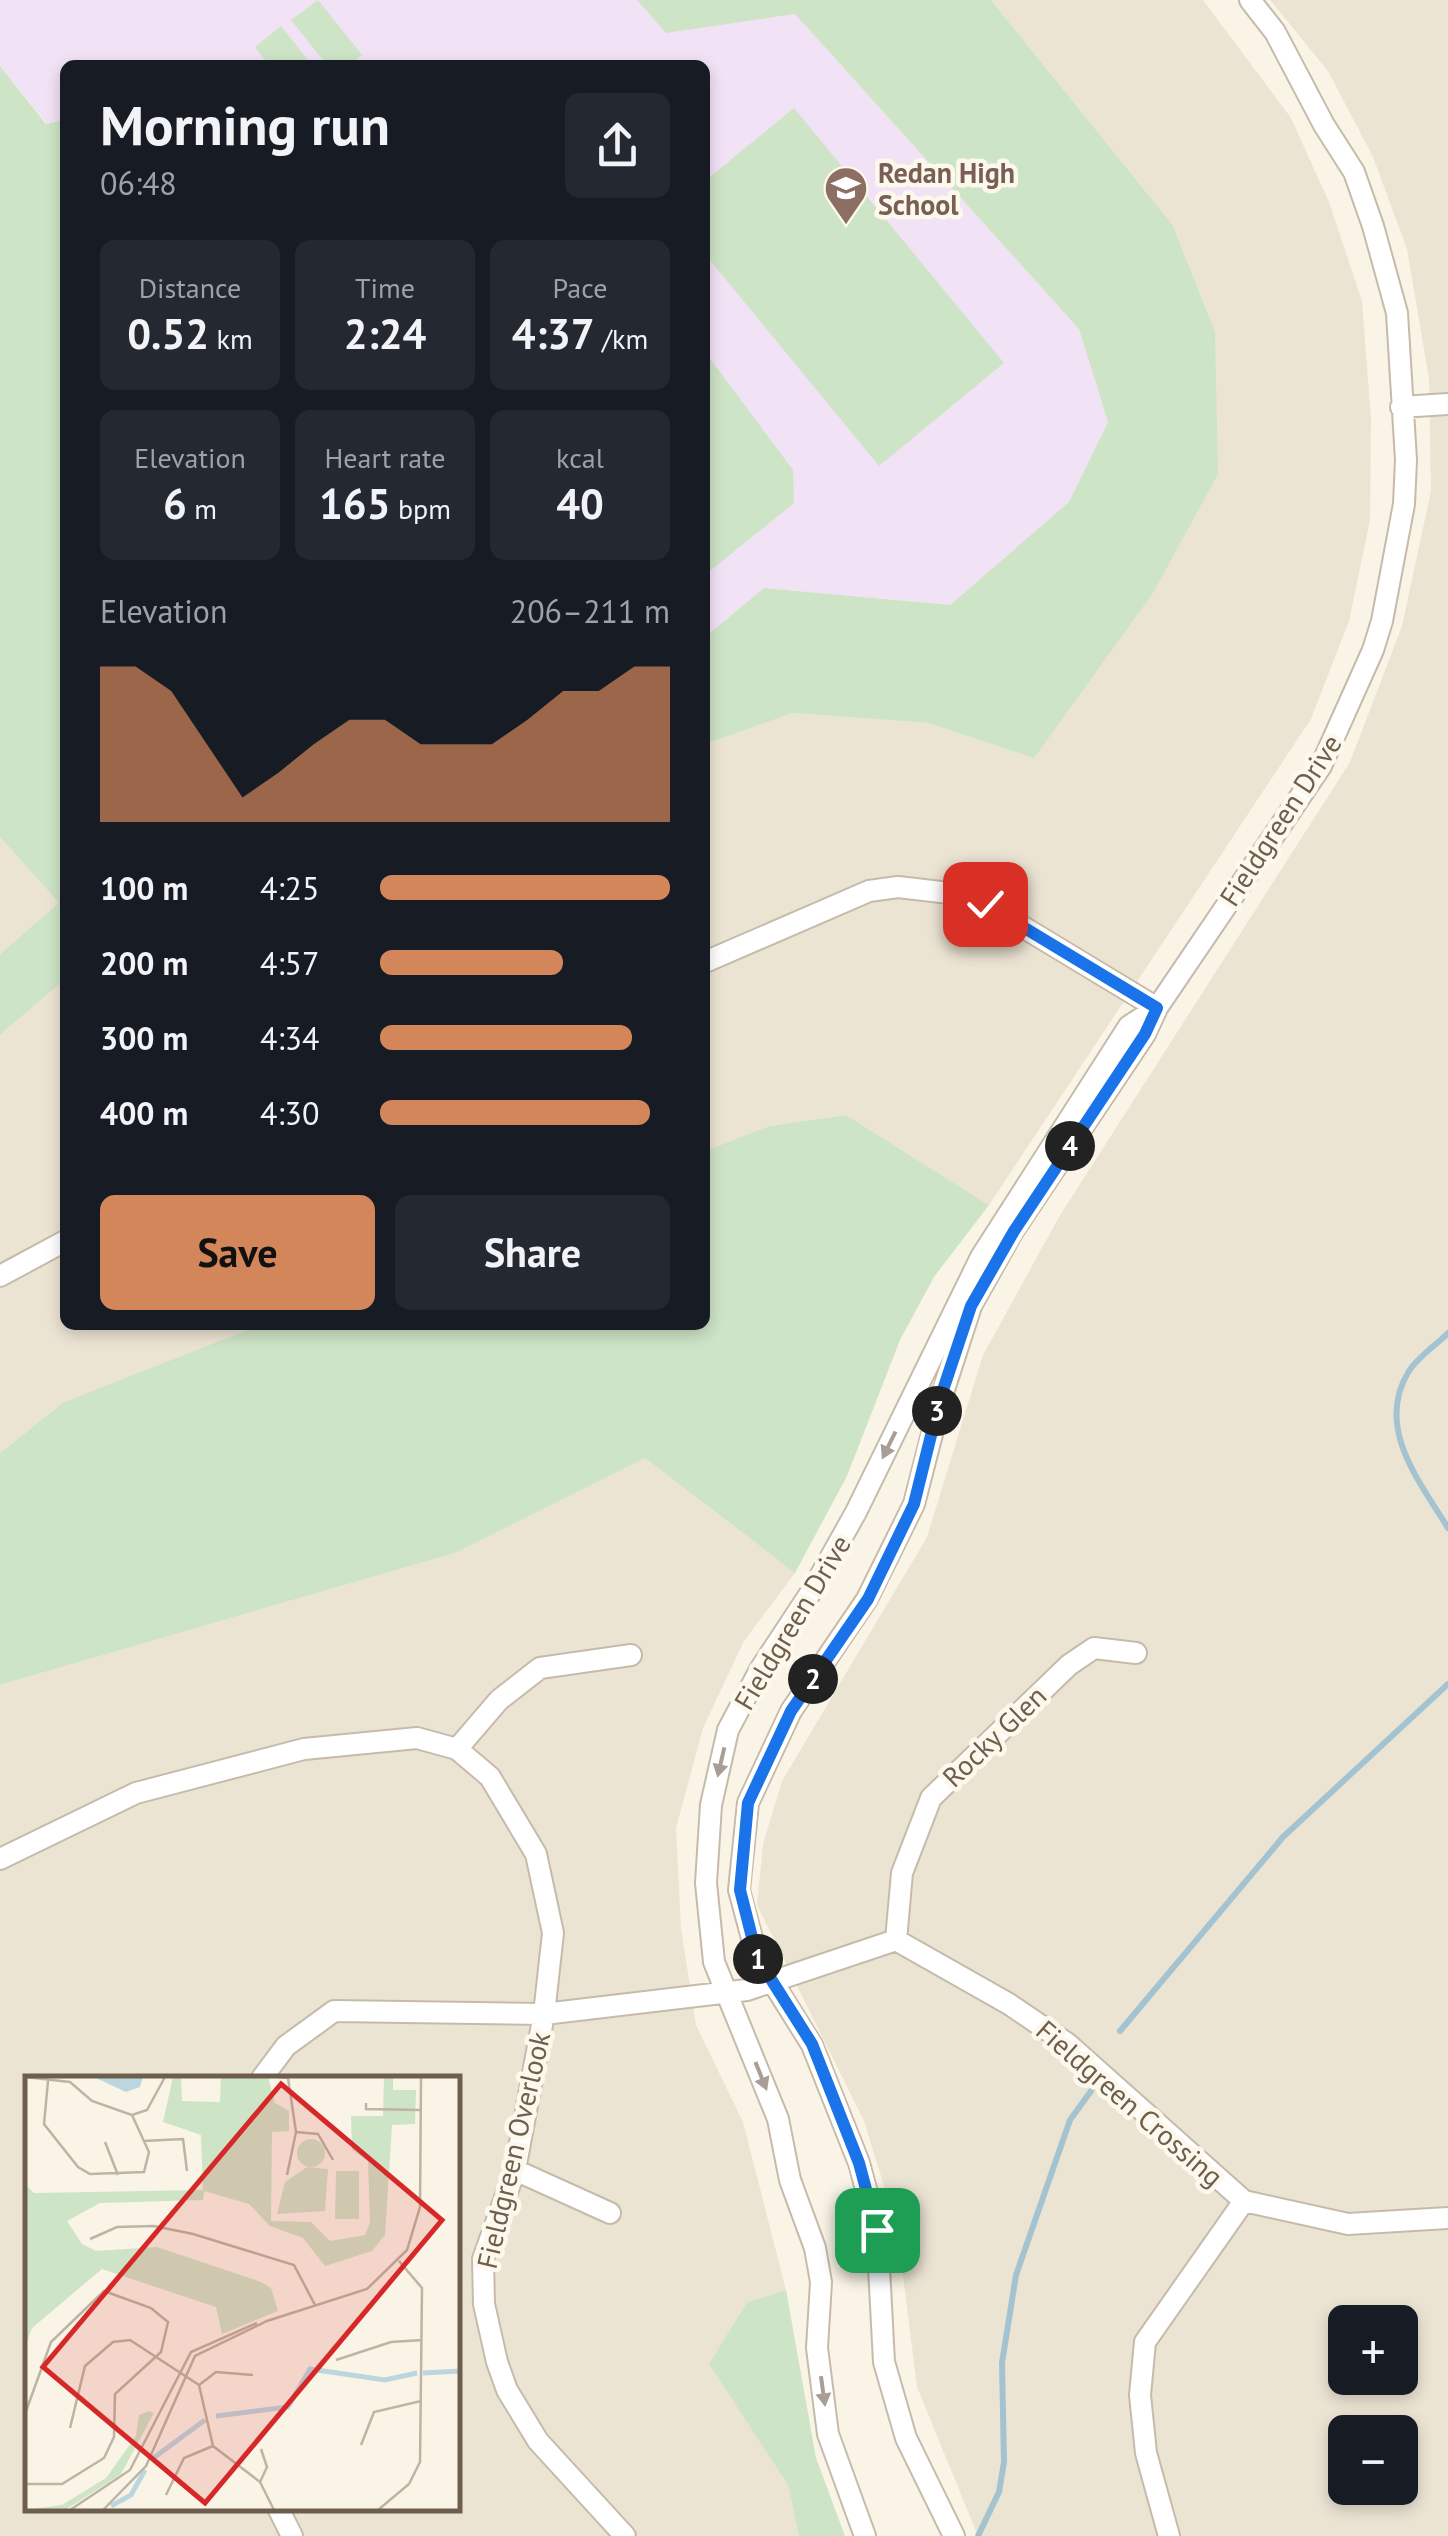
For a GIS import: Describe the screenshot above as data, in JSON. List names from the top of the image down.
{
  "streets": {
    "street": [
      "Fieldgreen Drive",
      "Rocky Glen",
      "Fieldgreen Crossing",
      "Fieldgreen Overlook"
    ]
  },
  "crossings": [
    ["Rocky Glen", "Fieldgreen Crossing"]
  ],
  "places": {
    "school or university": ["Redan High School"]
  },
  "page": {
    "heading": ["Morning run", "06:48"],
    "stats": [
      ["Distance", "0.52 km"],
      ["Time", "2:24"],
      ["Pace", "4:37 /km"],
      ["Elevation", "6 m"],
      ["Heart rate", "165 bpm"],
      ["kcal", "40"]
    ],
    "chart": ["Elevation", "206–211 m"],
    "list": [
      {
        "name": "100 m",
        "note": "4:25"
      },
      {
        "name": "200 m",
        "note": "4:57"
      },
      {
        "name": "300 m",
        "note": "4:34"
      },
      {
        "name": "400 m",
        "note": "4:30"
      }
    ],
    "pins": [
      "4",
      "3",
      "2",
      "1"
    ],
    "buttons": ["Save", "Share"],
    "map_buttons": ["+", "−"]
  }
}
